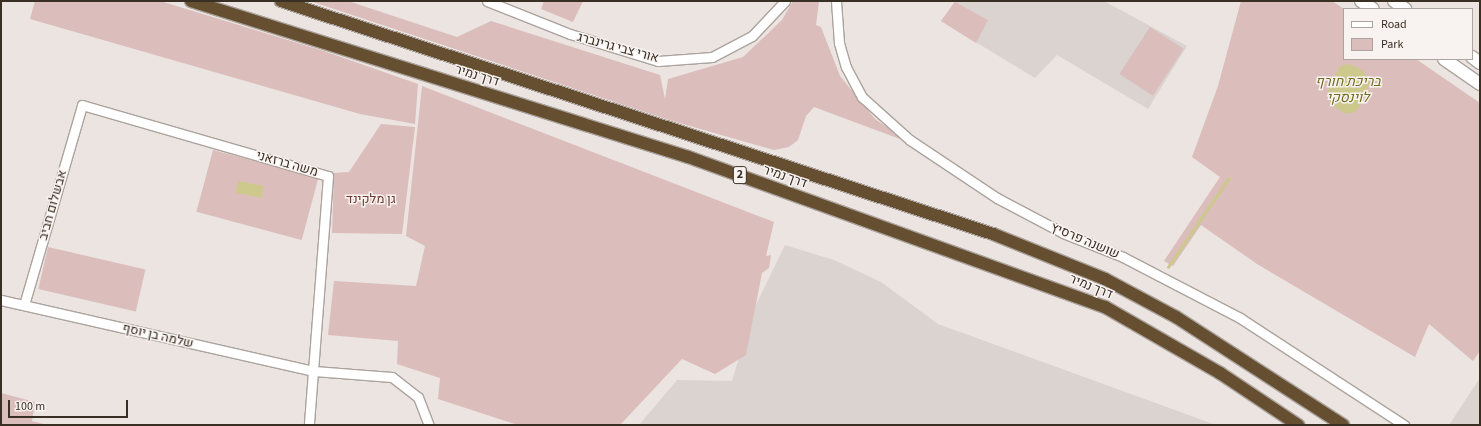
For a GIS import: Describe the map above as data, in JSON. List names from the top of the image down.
{
  "streets": {
    "highway": ["דרך נמיר", "2"],
    "street": [
      "אורי צבי גרינברג",
      "משה ברזאני",
      "אבשלום חביב",
      "שושנה פרסיץ",
      "שלמה בן יוסף"
    ]
  },
  "crossings": [
    ["משה ברזאני", "אבשלום חביב"],
    ["משה ברזאני", "שלמה בן יוסף"],
    ["אבשלום חביב", "שלמה בן יוסף"]
  ],
  "water": ["בריכת חורף לוינסקי"],
  "parks": ["גן מלקינד"],
  "legend": ["Road", "Park"],
  "scale_bar": "100 m"
}
